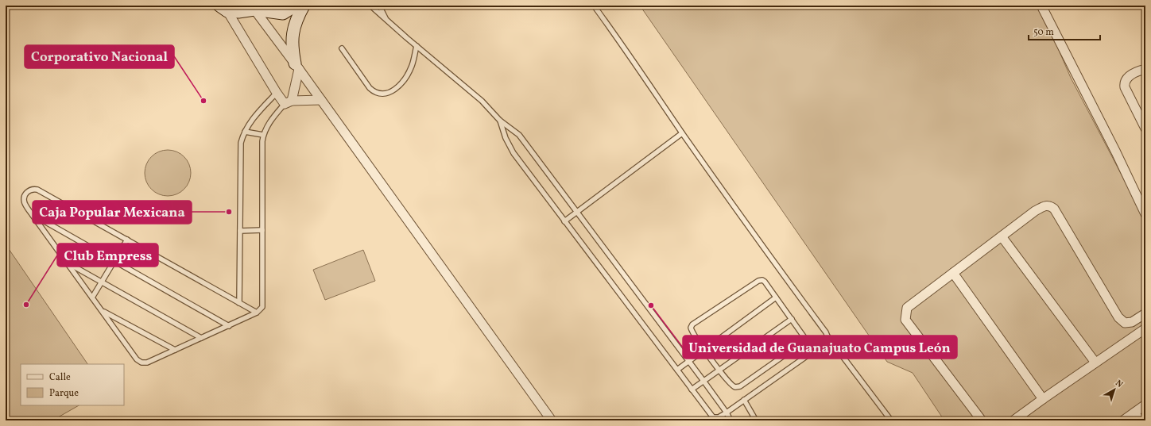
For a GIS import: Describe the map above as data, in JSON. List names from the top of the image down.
{
  "places": [
    "Corporativo Nacional",
    "Caja Popular Mexicana",
    "Club Empress",
    "Universidad de Guanajuato Campus León"
  ],
  "legend": ["Calle", "Parque"],
  "scale_bar": "50 m",
  "north": "top right"
}
